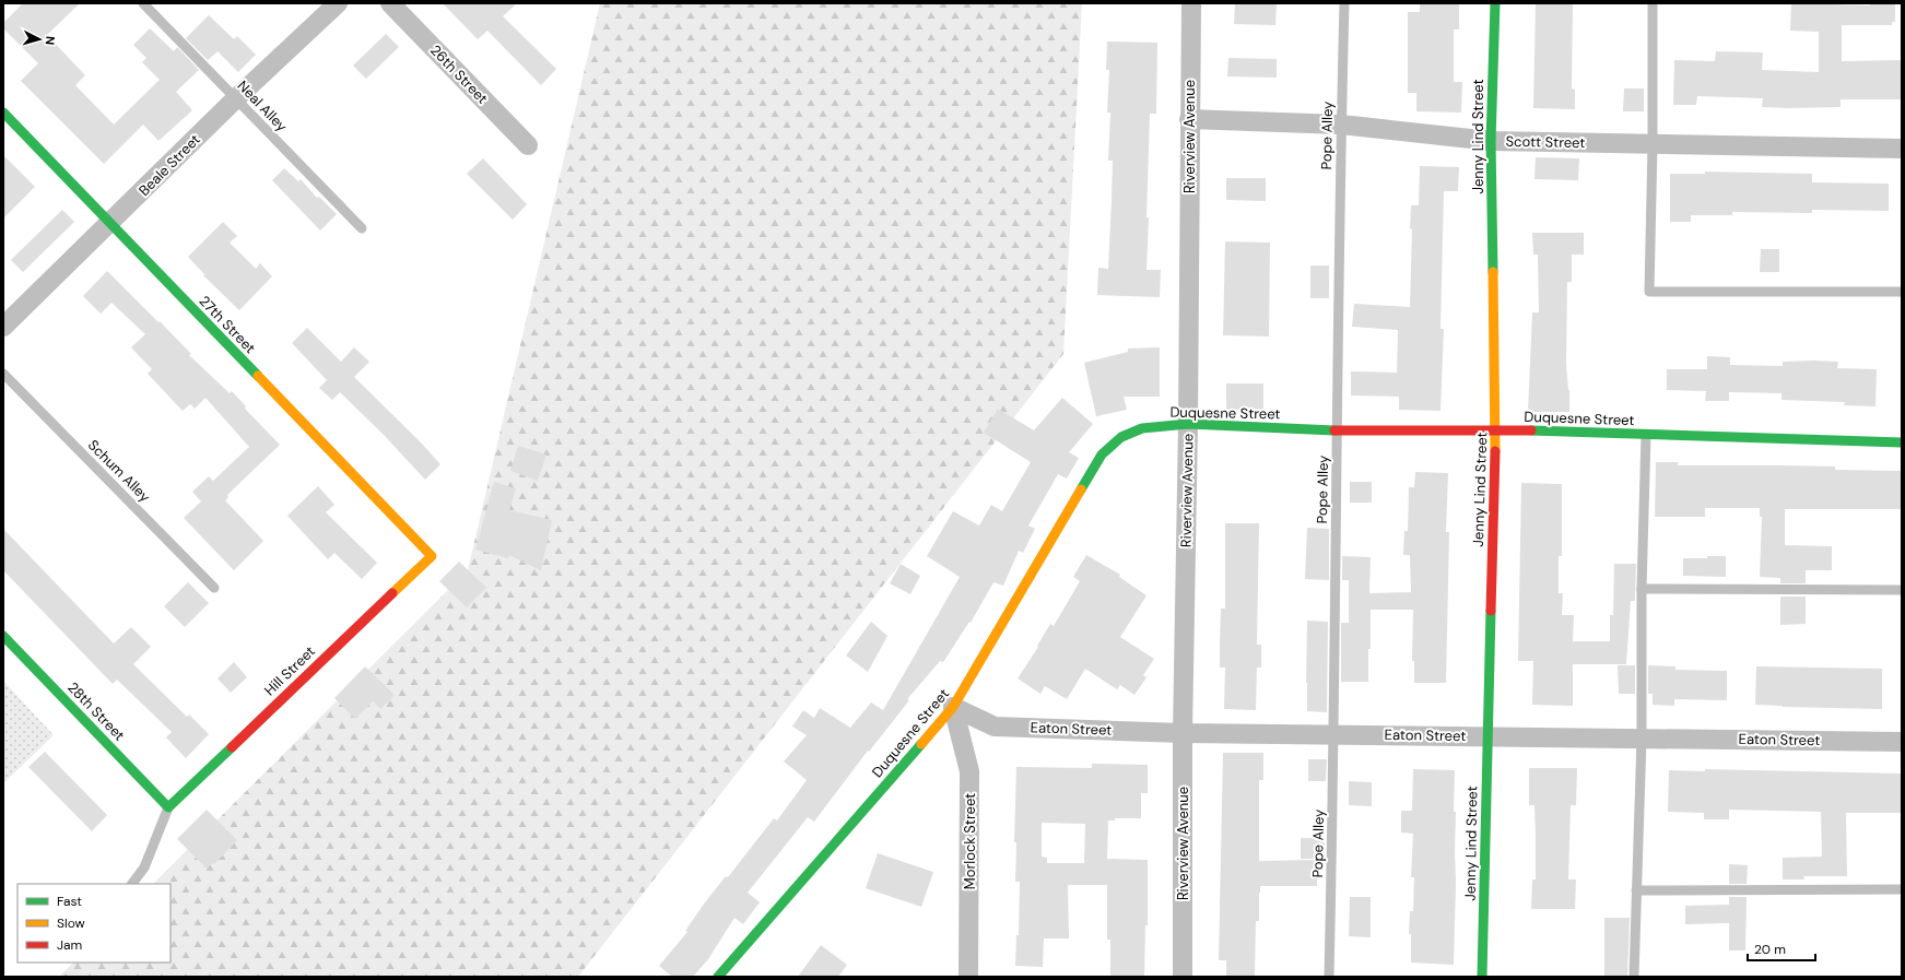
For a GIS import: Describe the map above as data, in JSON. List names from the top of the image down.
{
  "streets": {
    "street": [
      "26th Street",
      "Riverview Avenue",
      "Jenny Lind Street",
      "Scott Street",
      "Beale Street",
      "27th Street",
      "Duquesne Street",
      "Hill Street",
      "28th Street",
      "Eaton Street",
      "Morlock Street"
    ],
    "lane": ["Neal Alley", "Pope Alley", "Schum Alley"]
  },
  "crossings": [
    ["Neal Alley", "Beale Street"],
    ["Pope Alley", "Scott Street"],
    ["Pope Alley", "Duquesne Street"],
    ["Pope Alley", "Eaton Street"],
    ["Riverview Avenue", "Scott Street"],
    ["Riverview Avenue", "Duquesne Street"],
    ["Riverview Avenue", "Eaton Street"],
    ["Jenny Lind Street", "Scott Street"],
    ["Jenny Lind Street", "Duquesne Street"],
    ["Jenny Lind Street", "Eaton Street"],
    ["Beale Street", "27th Street"],
    ["27th Street", "Hill Street"],
    ["Duquesne Street", "Eaton Street"],
    ["Duquesne Street", "Morlock Street"],
    ["Hill Street", "28th Street"],
    ["Eaton Street", "Morlock Street"]
  ],
  "legend": ["Fast", "Slow", "Jam"],
  "scale_bar": "20 m",
  "north": "right"
}
